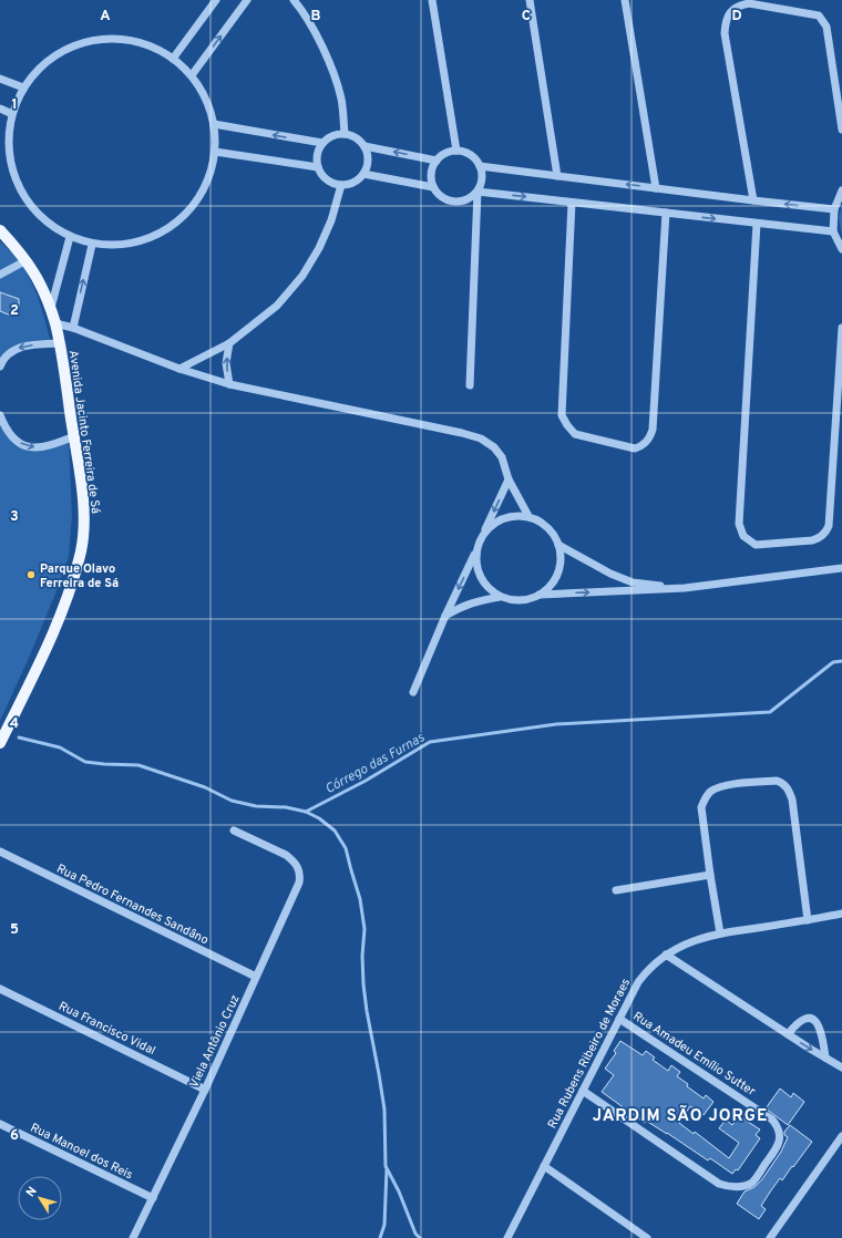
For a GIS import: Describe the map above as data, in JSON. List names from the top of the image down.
{
  "streets": {
    "main road": ["Avenida Jacinto Ferreira de Sá"],
    "street": [
      "Rua Pedro Fernandes Sandâno",
      "Rua Francisco Vidal",
      "Viela Antônio Cruz",
      "Rua Rubens Ribeiro de Moraes",
      "Rua Amadeu Emílio Sutter",
      "Rua Manoel dos Reis"
    ]
  },
  "crossings": [
    ["Rua Pedro Fernandes Sandâno", "Viela Antônio Cruz"],
    ["Rua Francisco Vidal", "Viela Antônio Cruz"],
    ["Viela Antônio Cruz", "Rua Manoel dos Reis"],
    ["Rua Rubens Ribeiro de Moraes", "Rua Amadeu Emílio Sutter"]
  ],
  "districts": ["JARDIM SÃO JORGE"],
  "water": ["Córrego das Furnas"],
  "places": ["Parque Olavo Ferreira de Sá"],
  "north": "top left",
  "grid": {
    "columns": [
      "A",
      "B",
      "C",
      "D"
    ],
    "rows": [
      "1",
      "2",
      "3",
      "4",
      "5",
      "6"
    ]
  }
}
